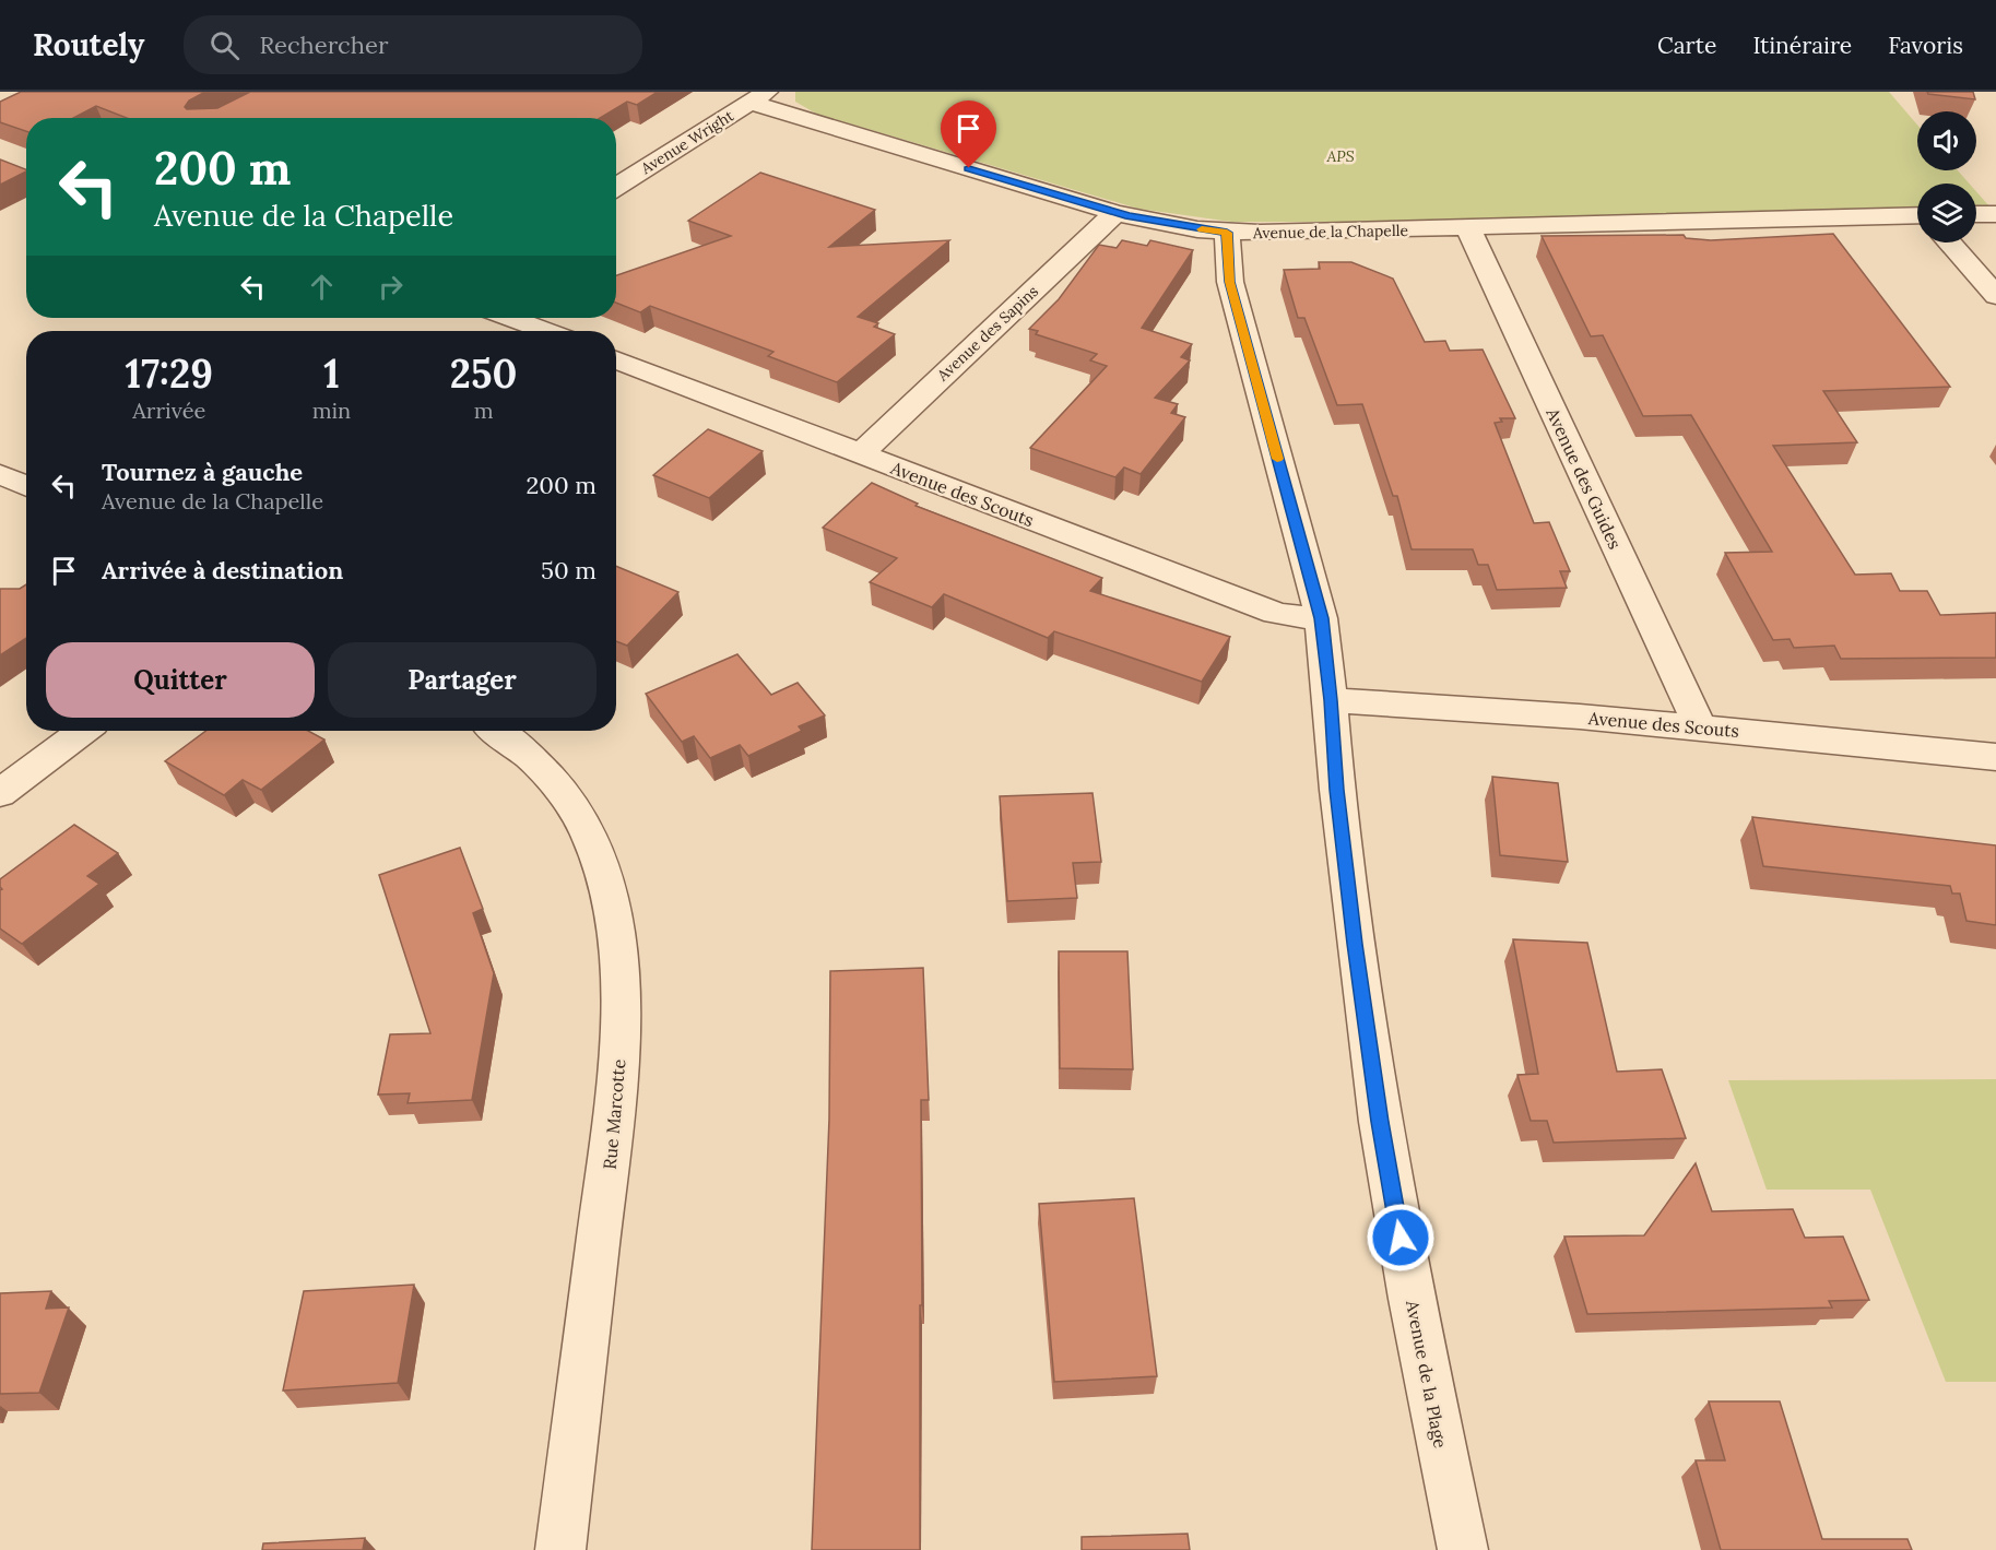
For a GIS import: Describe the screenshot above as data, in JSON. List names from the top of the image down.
{
  "streets": {
    "street": [
      "Avenue Wright",
      "Avenue de la Chapelle",
      "Avenue des Sapins",
      "Avenue des Guides",
      "Avenue des Scouts",
      "Rue Marcotte",
      "Avenue de la Plage"
    ]
  },
  "crossings": [
    ["Avenue Wright", "Avenue de la Chapelle"],
    ["Avenue de la Chapelle", "Avenue des Sapins"],
    ["Avenue de la Chapelle", "Avenue des Guides"],
    ["Avenue de la Chapelle", "Avenue de la Plage"],
    ["Avenue des Sapins", "Avenue des Scouts"],
    ["Avenue des Guides", "Avenue des Scouts"],
    ["Avenue des Scouts", "Avenue de la Plage"]
  ],
  "parks": ["APS"],
  "page": {
    "header": "Routely",
    "search": "Rechercher",
    "nav": ["Carte", "Itinéraire", "Favoris"],
    "turn": ["200 m", "Avenue de la Chapelle"],
    "eta": [
      "17:29",
      "Arrivée",
      "1",
      "min",
      "250",
      "m"
    ],
    "list": [
      {
        "name": "Tournez à gauche",
        "note": "Avenue de la Chapelle",
        "value": "200 m"
      },
      {
        "name": "Arrivée à destination",
        "value": "50 m"
      }
    ],
    "buttons": ["Quitter", "Partager"]
  }
}
